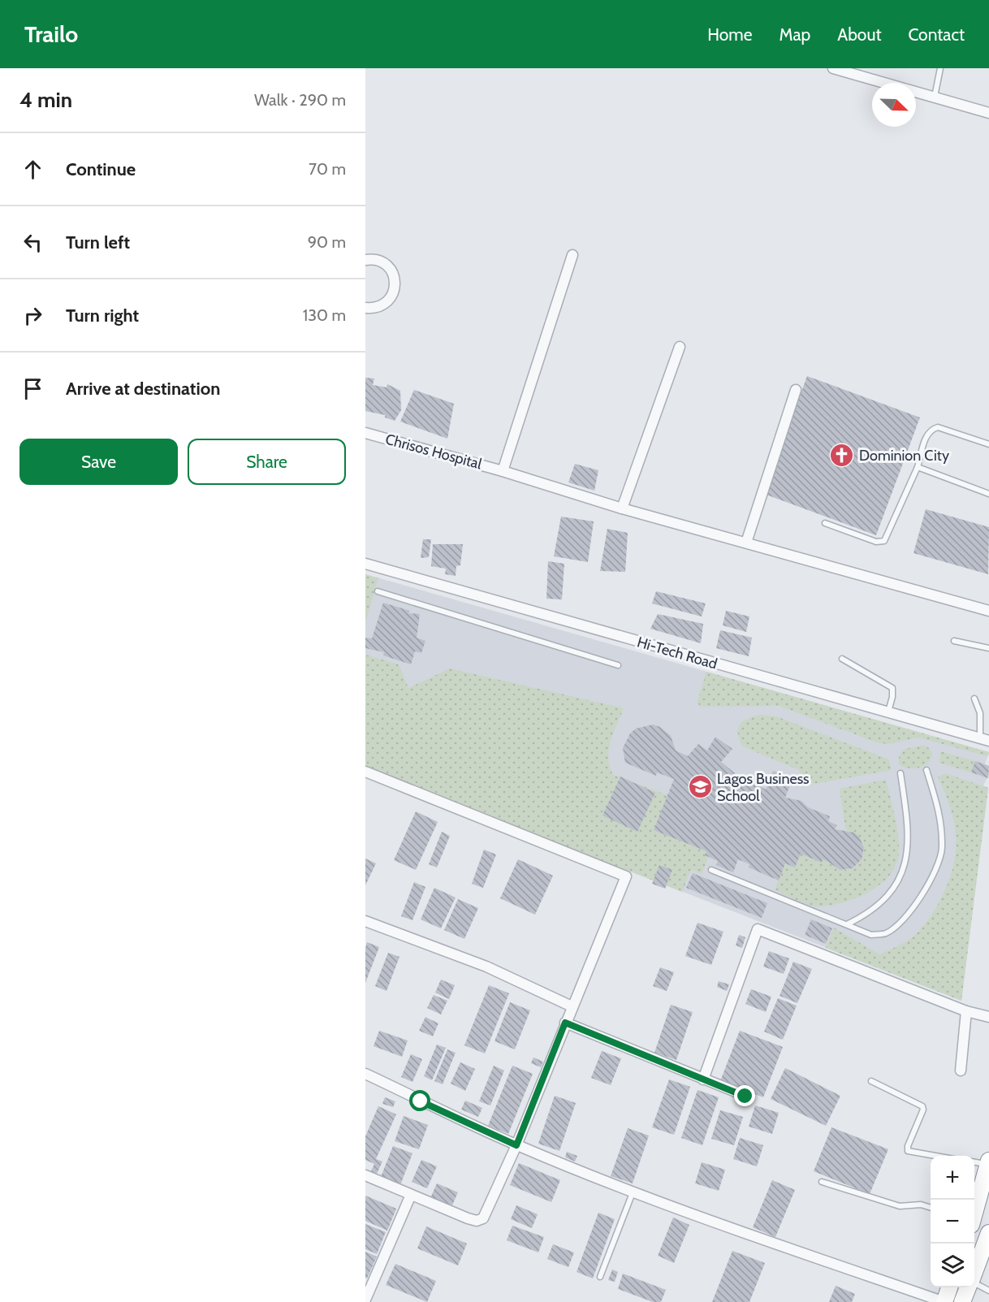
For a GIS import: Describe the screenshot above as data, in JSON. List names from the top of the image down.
{
  "streets": {
    "street": ["Chrisos Hospital", "Hi-Tech Road"]
  },
  "places": {
    "church": ["Dominion City"],
    "school or university": ["Lagos Business School"]
  },
  "north": "bottom right",
  "page": {
    "header": "Trailo",
    "nav": [
      "Home",
      "Map",
      "About",
      "Contact"
    ],
    "heading": ["4 min", "Walk · 290 m"],
    "list": [
      ["Continue", "70 m"],
      ["Turn left", "90 m"],
      ["Turn right", "130 m"],
      "Arrive at destination"
    ],
    "buttons": ["Save", "Share"],
    "map_buttons": ["+", "−"]
  }
}
